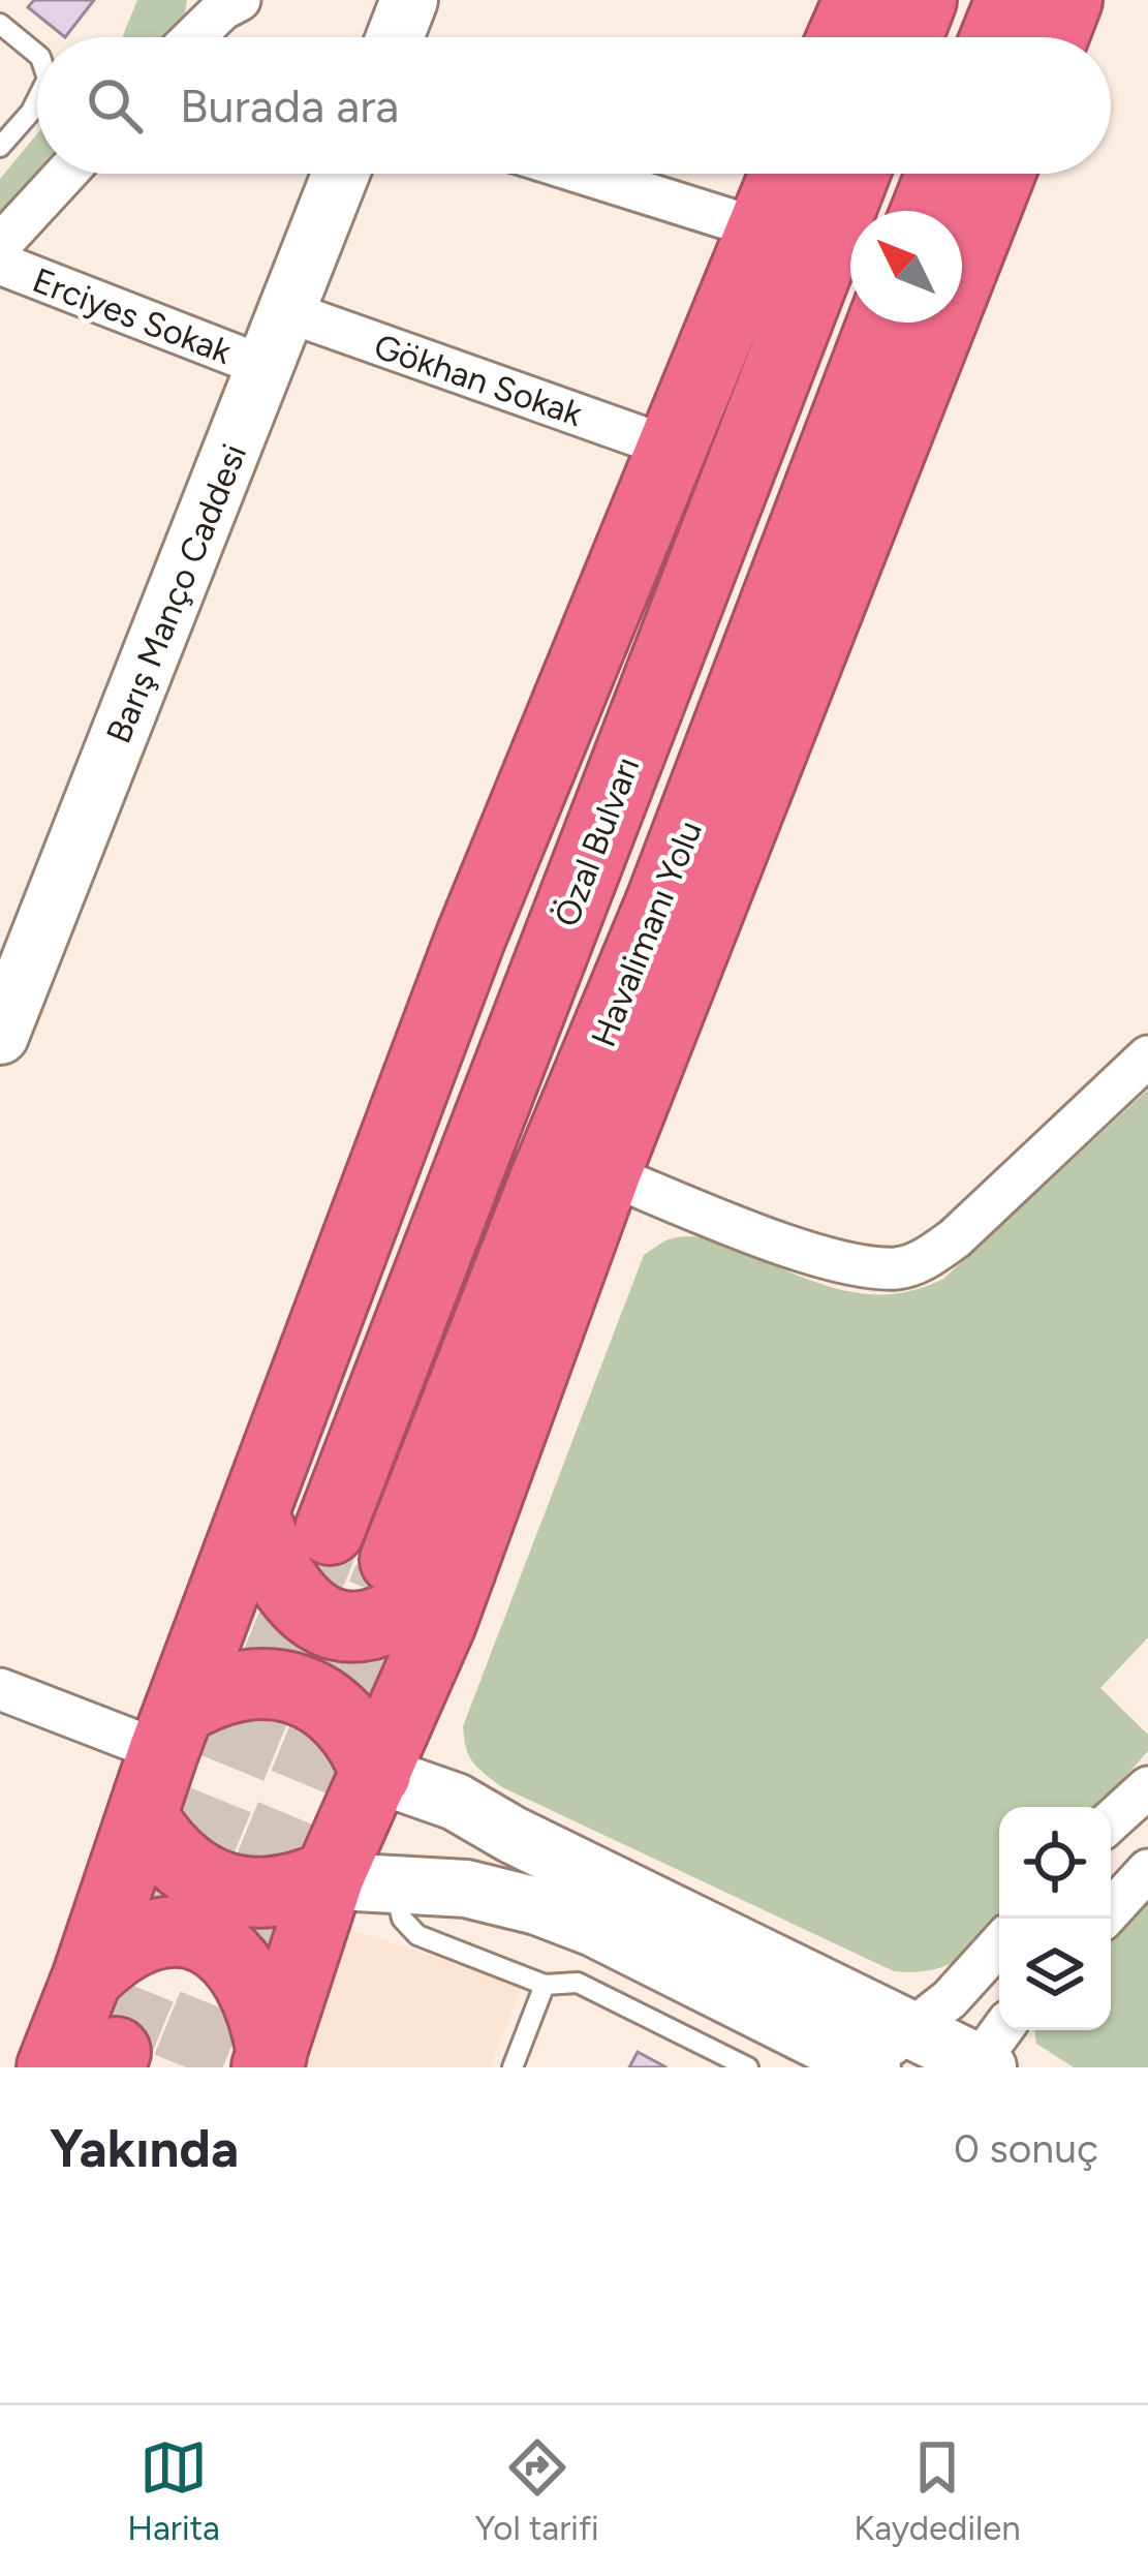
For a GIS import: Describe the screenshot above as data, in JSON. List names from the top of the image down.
{
  "streets": {
    "highway": ["Özal Bulvarı", "Havalimanı Yolu"],
    "street": ["Erciyes Sokak", "Gökhan Sokak", "Barış Manço Caddesi"]
  },
  "crossings": [
    ["Erciyes Sokak", "Barış Manço Caddesi"],
    ["Gökhan Sokak", "Barış Manço Caddesi"]
  ],
  "north": "top left",
  "page": {
    "search": "Burada ara",
    "heading": ["Yakında", "0 sonuç"],
    "nav": ["Harita", "Yol tarifi", "Kaydedilen"]
  }
}
